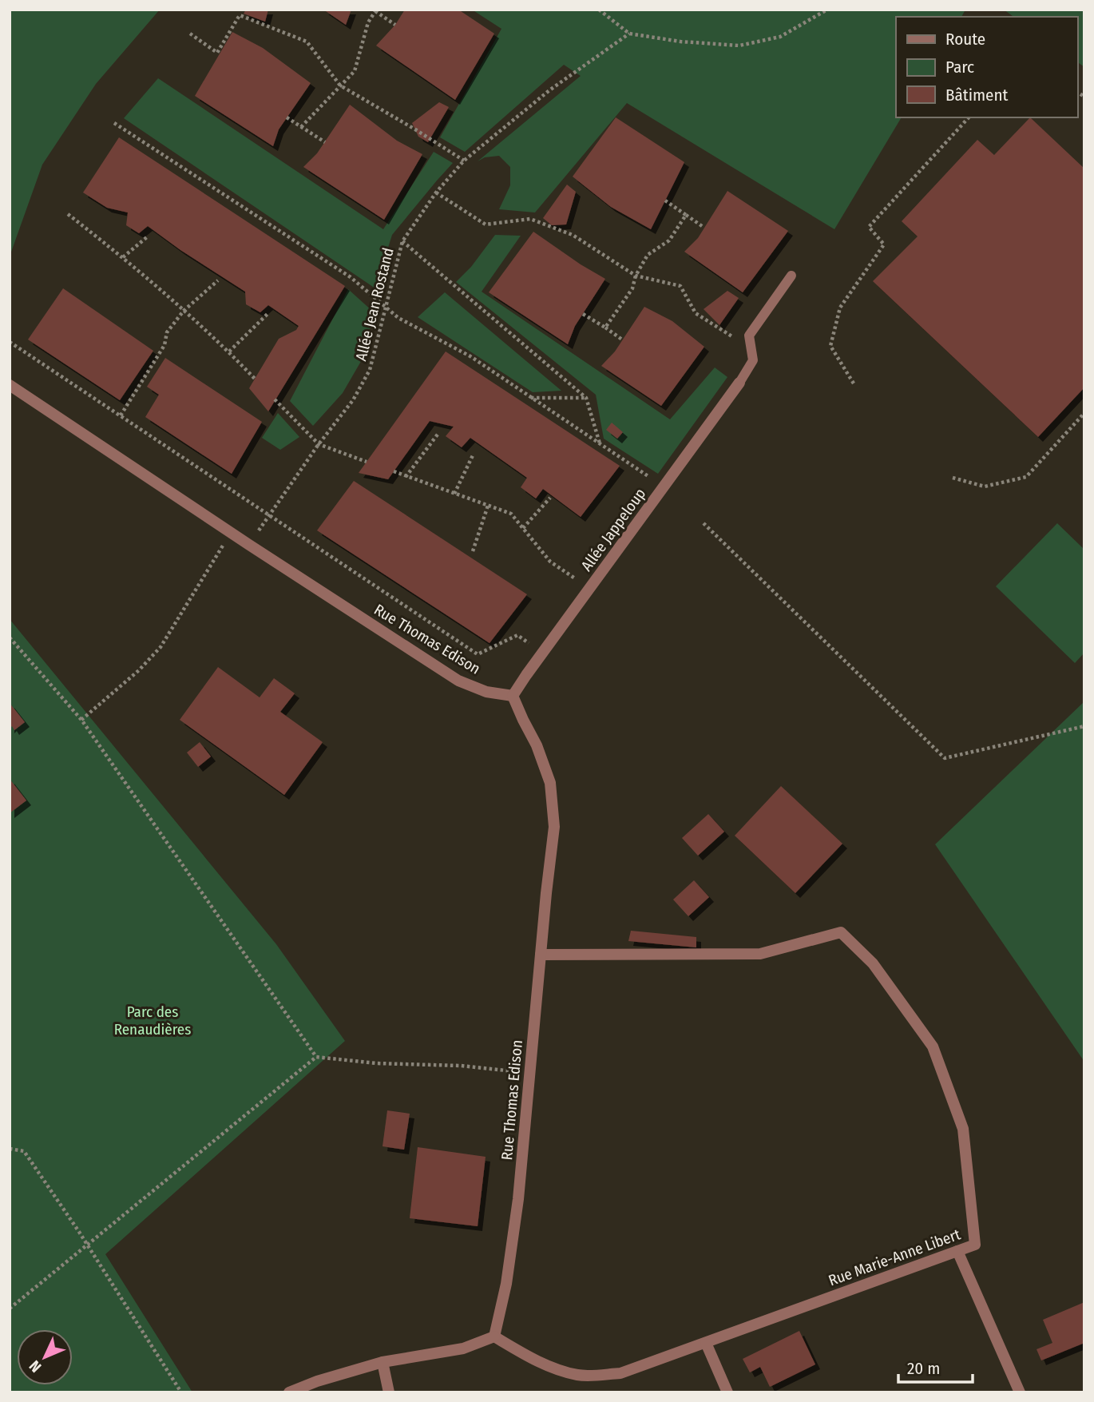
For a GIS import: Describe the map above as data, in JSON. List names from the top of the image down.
{
  "streets": {
    "street": ["Allée Jappeloup", "Rue Thomas Edison", "Rue Marie-Anne Libert"],
    "path": ["Allée Jean Rostand"]
  },
  "crossings": [
    ["Allée Jean Rostand", "Rue Thomas Edison"],
    ["Allée Jappeloup", "Rue Thomas Edison"],
    ["Rue Thomas Edison", "Rue Marie-Anne Libert"]
  ],
  "parks": ["Parc des Renaudières"],
  "legend": ["Route", "Parc", "Bâtiment"],
  "scale_bar": "20 m",
  "north": "bottom left"
}
